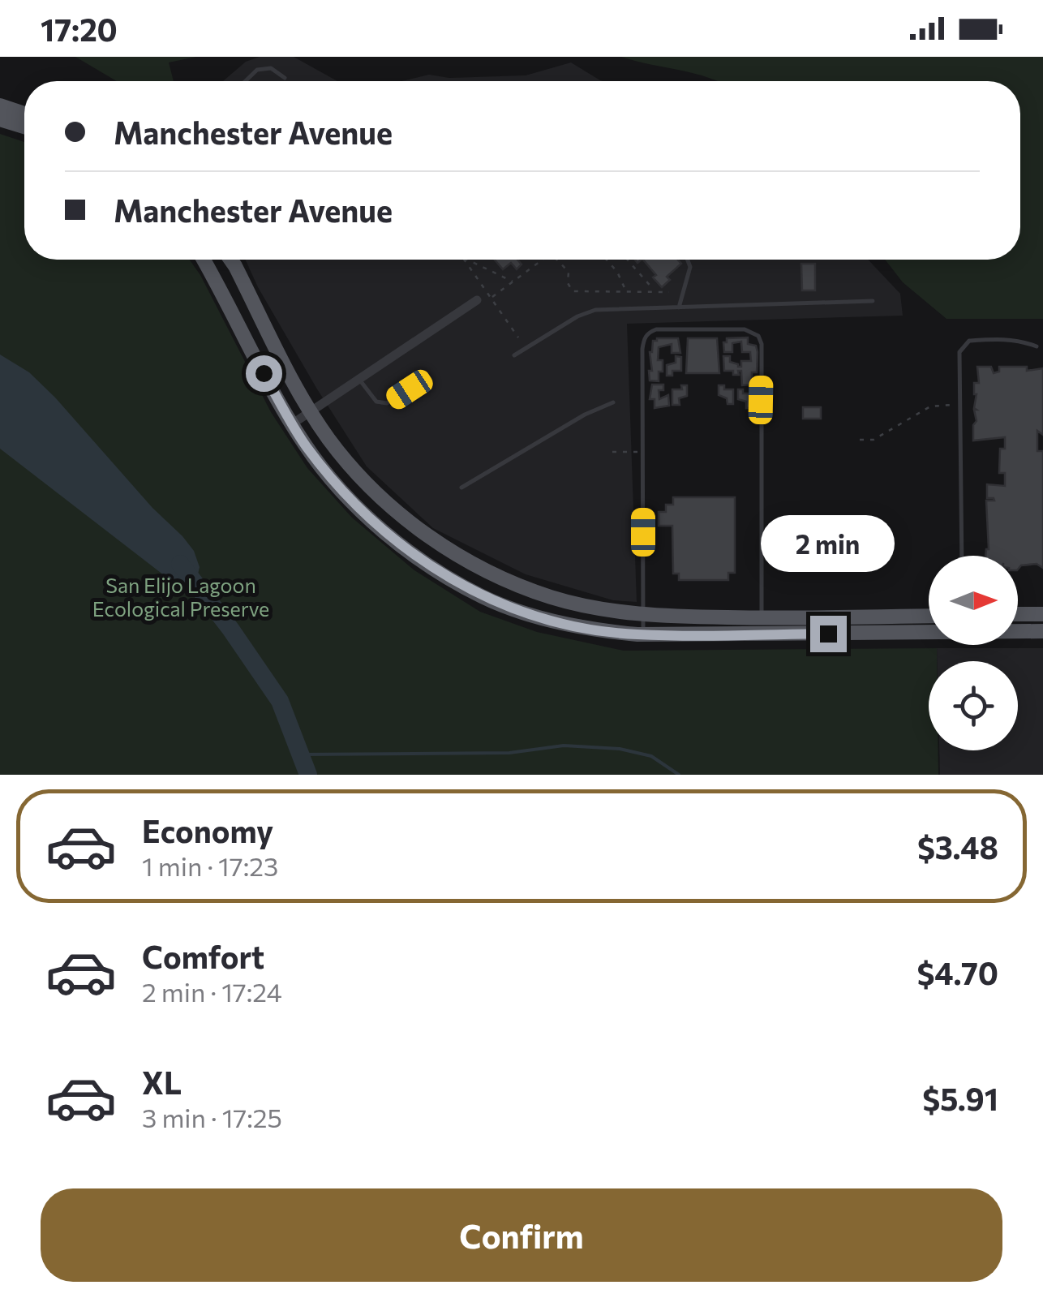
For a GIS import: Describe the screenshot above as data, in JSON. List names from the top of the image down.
{
  "parks": ["San Elijo Lagoon Ecological Preserve"],
  "north": "right",
  "page": {
    "status": "17:20",
    "banner": ["Manchester Avenue", "Manchester Avenue"],
    "bubble": "2 min",
    "list": [
      {
        "name": "Economy",
        "note": "1 min · 17:23",
        "value": "$3.48"
      },
      {
        "name": "Comfort",
        "note": "2 min · 17:24",
        "value": "$4.70"
      },
      {
        "name": "XL",
        "note": "3 min · 17:25",
        "value": "$5.91"
      }
    ],
    "buttons": "Confirm"
  }
}
